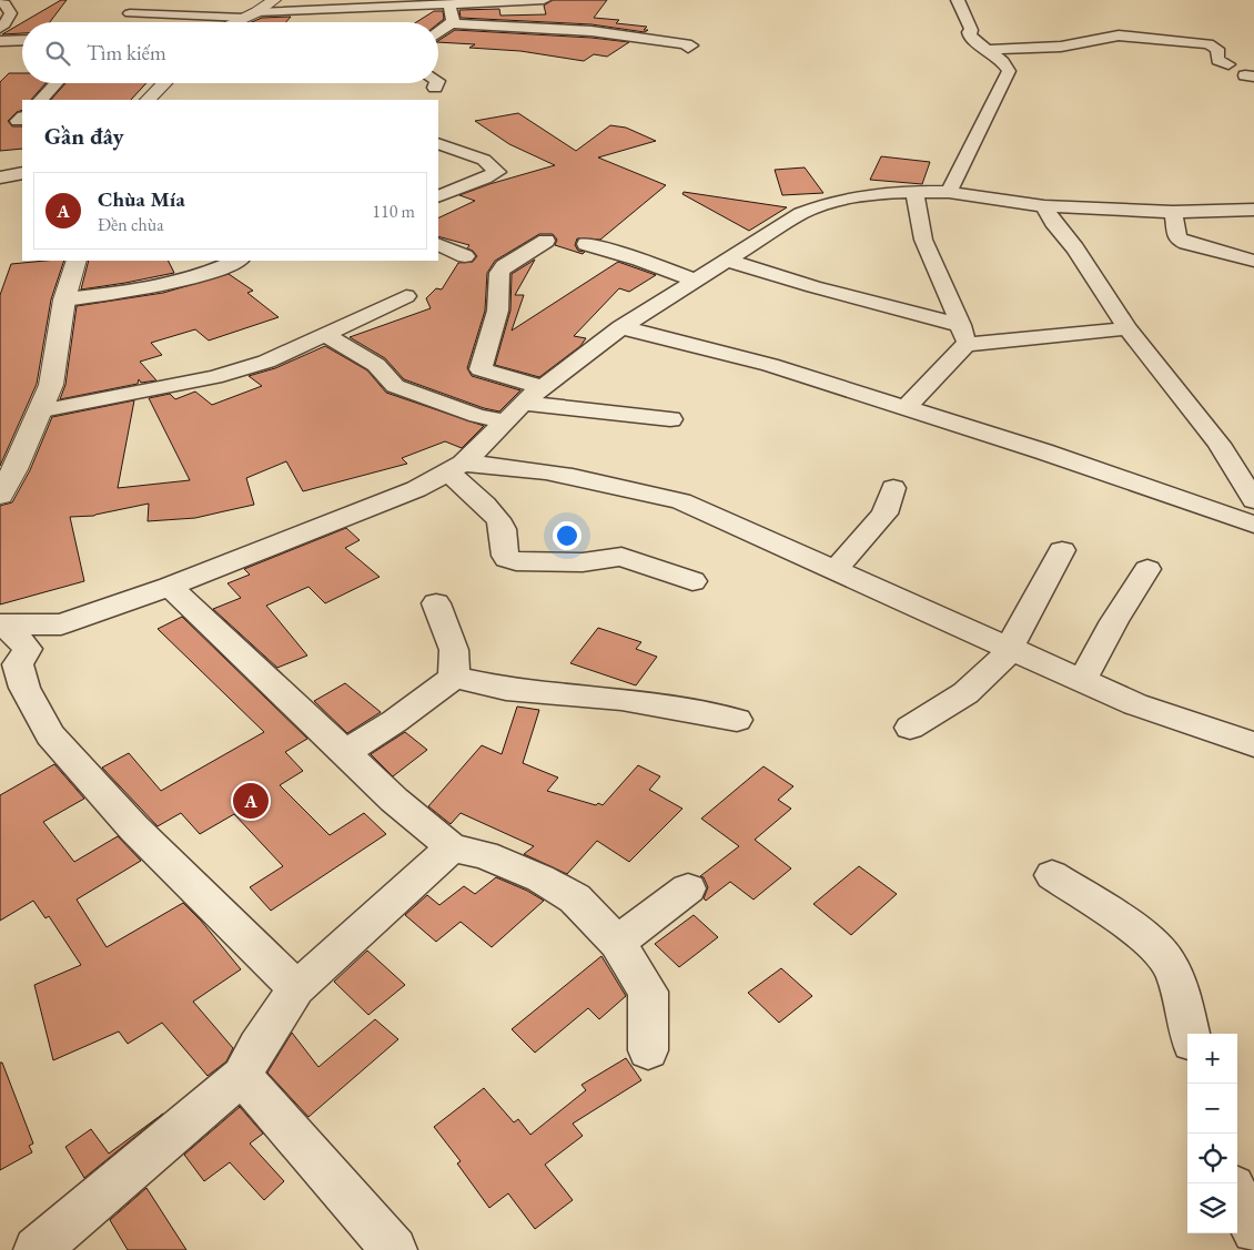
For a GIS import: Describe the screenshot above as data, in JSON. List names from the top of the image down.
{
  "page": {
    "search": "Tìm kiếm",
    "heading": "Gần đây",
    "list": [
      {
        "mark": "A",
        "name": "Chùa Mía",
        "note": "Đền chùa",
        "value": "110 m"
      }
    ],
    "pins": "A",
    "map_buttons": ["+", "−"]
  }
}
